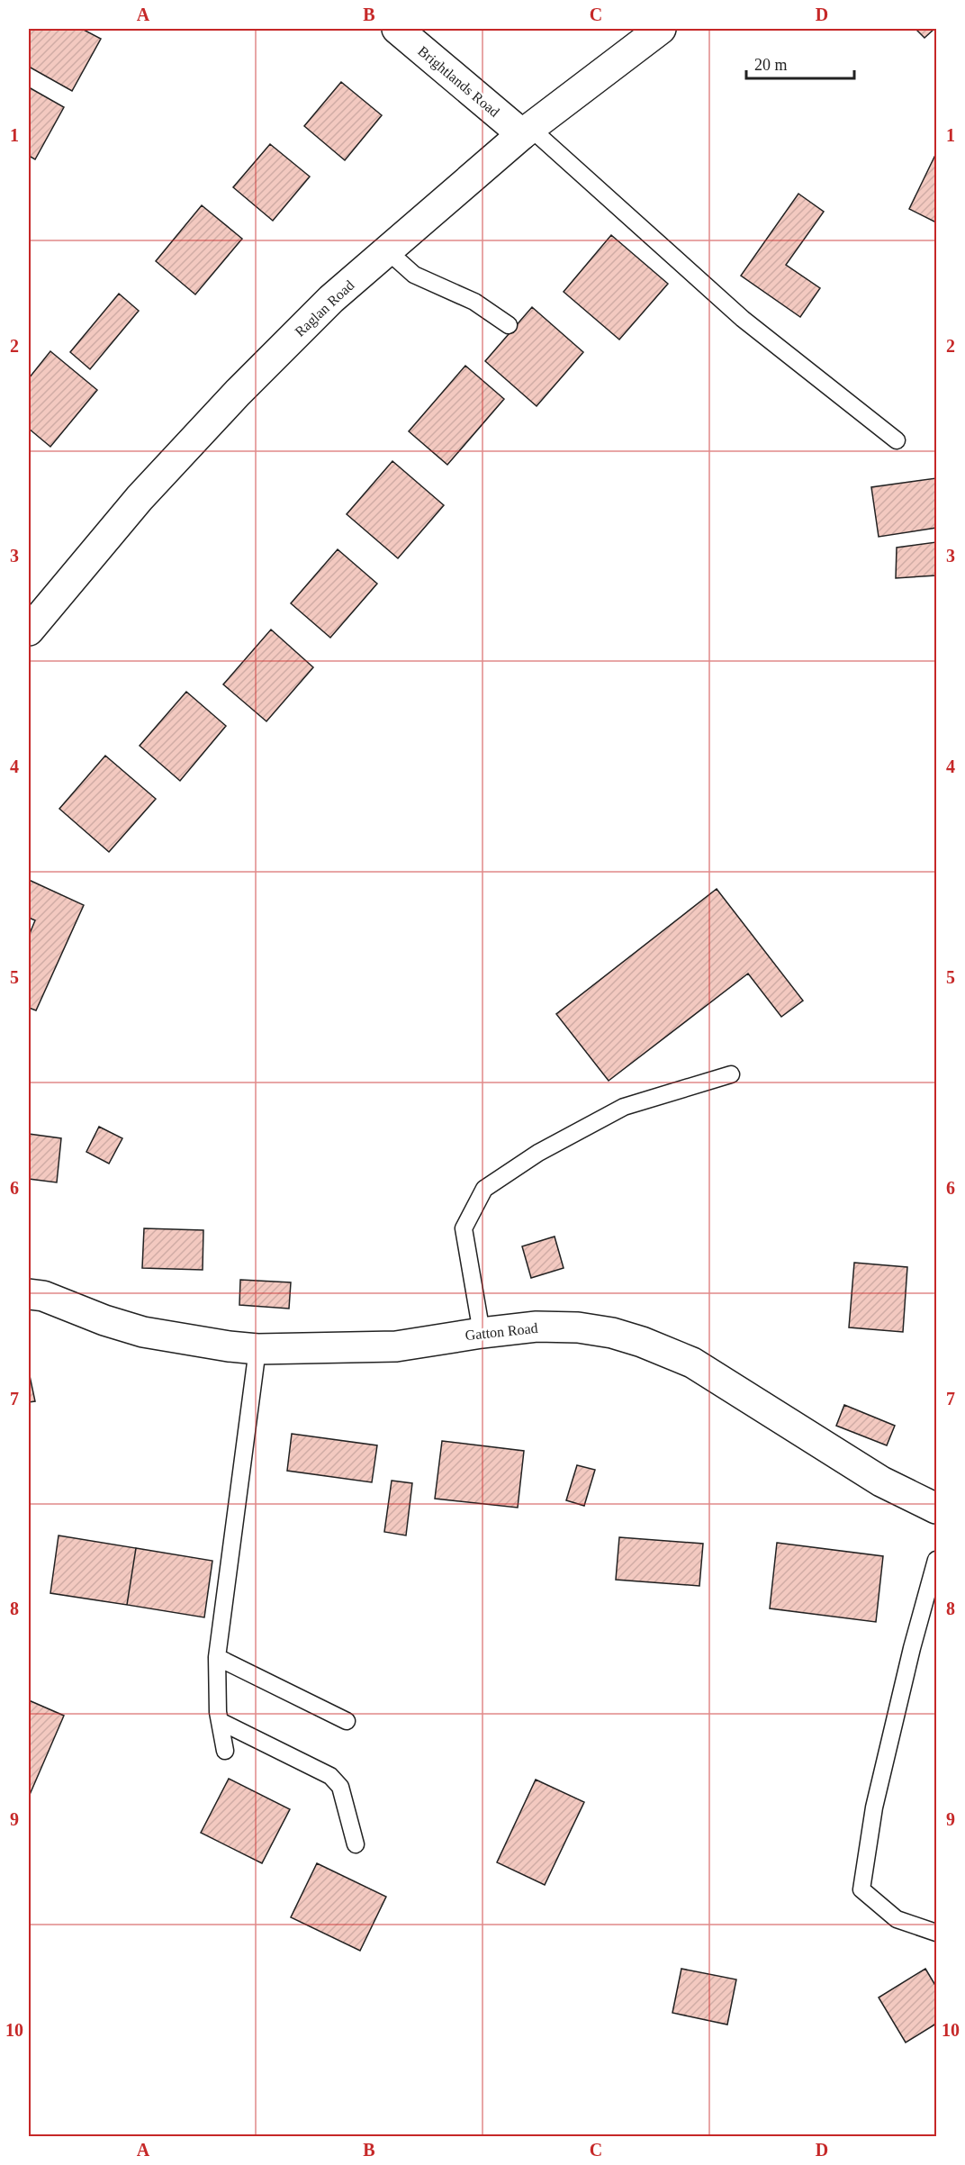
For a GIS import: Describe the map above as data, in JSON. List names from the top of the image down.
{
  "streets": {
    "street": ["Brightlands Road", "Raglan Road", "Gatton Road"]
  },
  "crossings": [
    ["Brightlands Road", "Raglan Road"]
  ],
  "scale_bar": "20 m",
  "grid": {
    "columns": [
      "A",
      "B",
      "C",
      "D"
    ],
    "rows": [
      "1",
      "2",
      "3",
      "4",
      "5",
      "6",
      "7",
      "8",
      "9",
      "10"
    ]
  }
}
